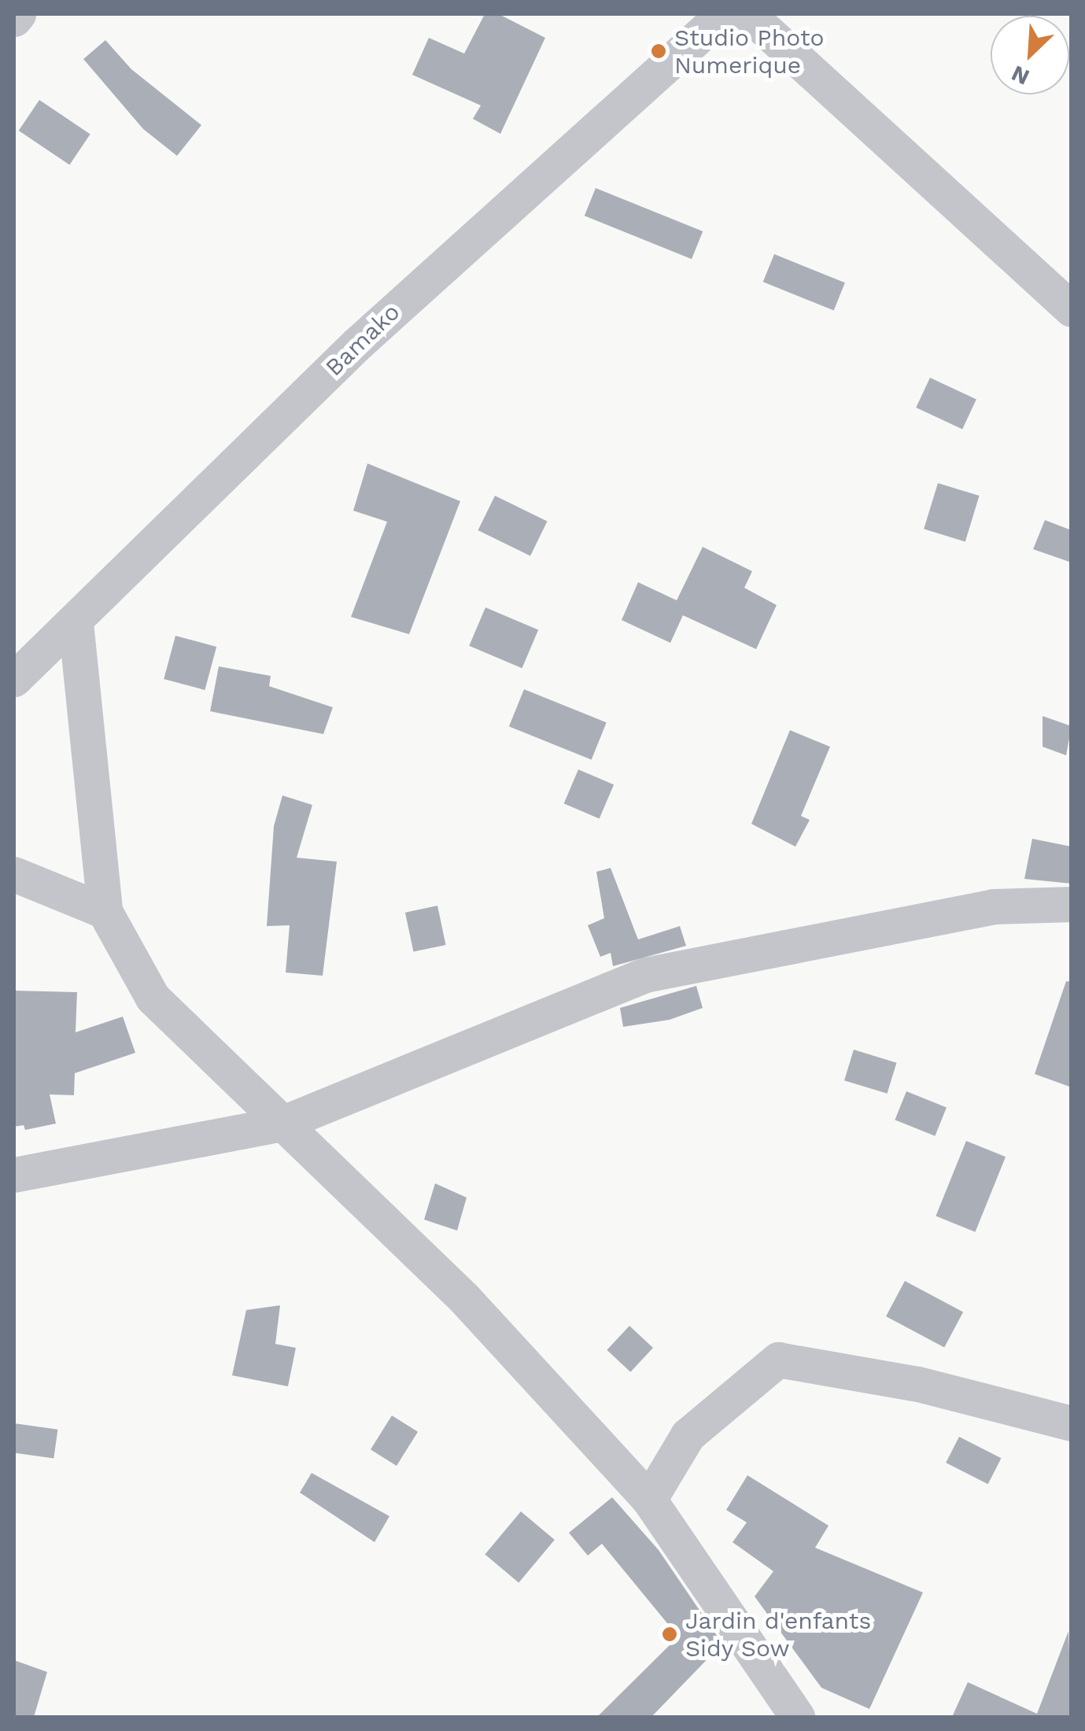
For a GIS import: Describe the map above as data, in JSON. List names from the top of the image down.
{
  "streets": {
    "street": ["Bamako"]
  },
  "places": ["Studio Photo Numerique", "Jardin d'enfants Sidy Sow"],
  "north": "bottom left"
}
